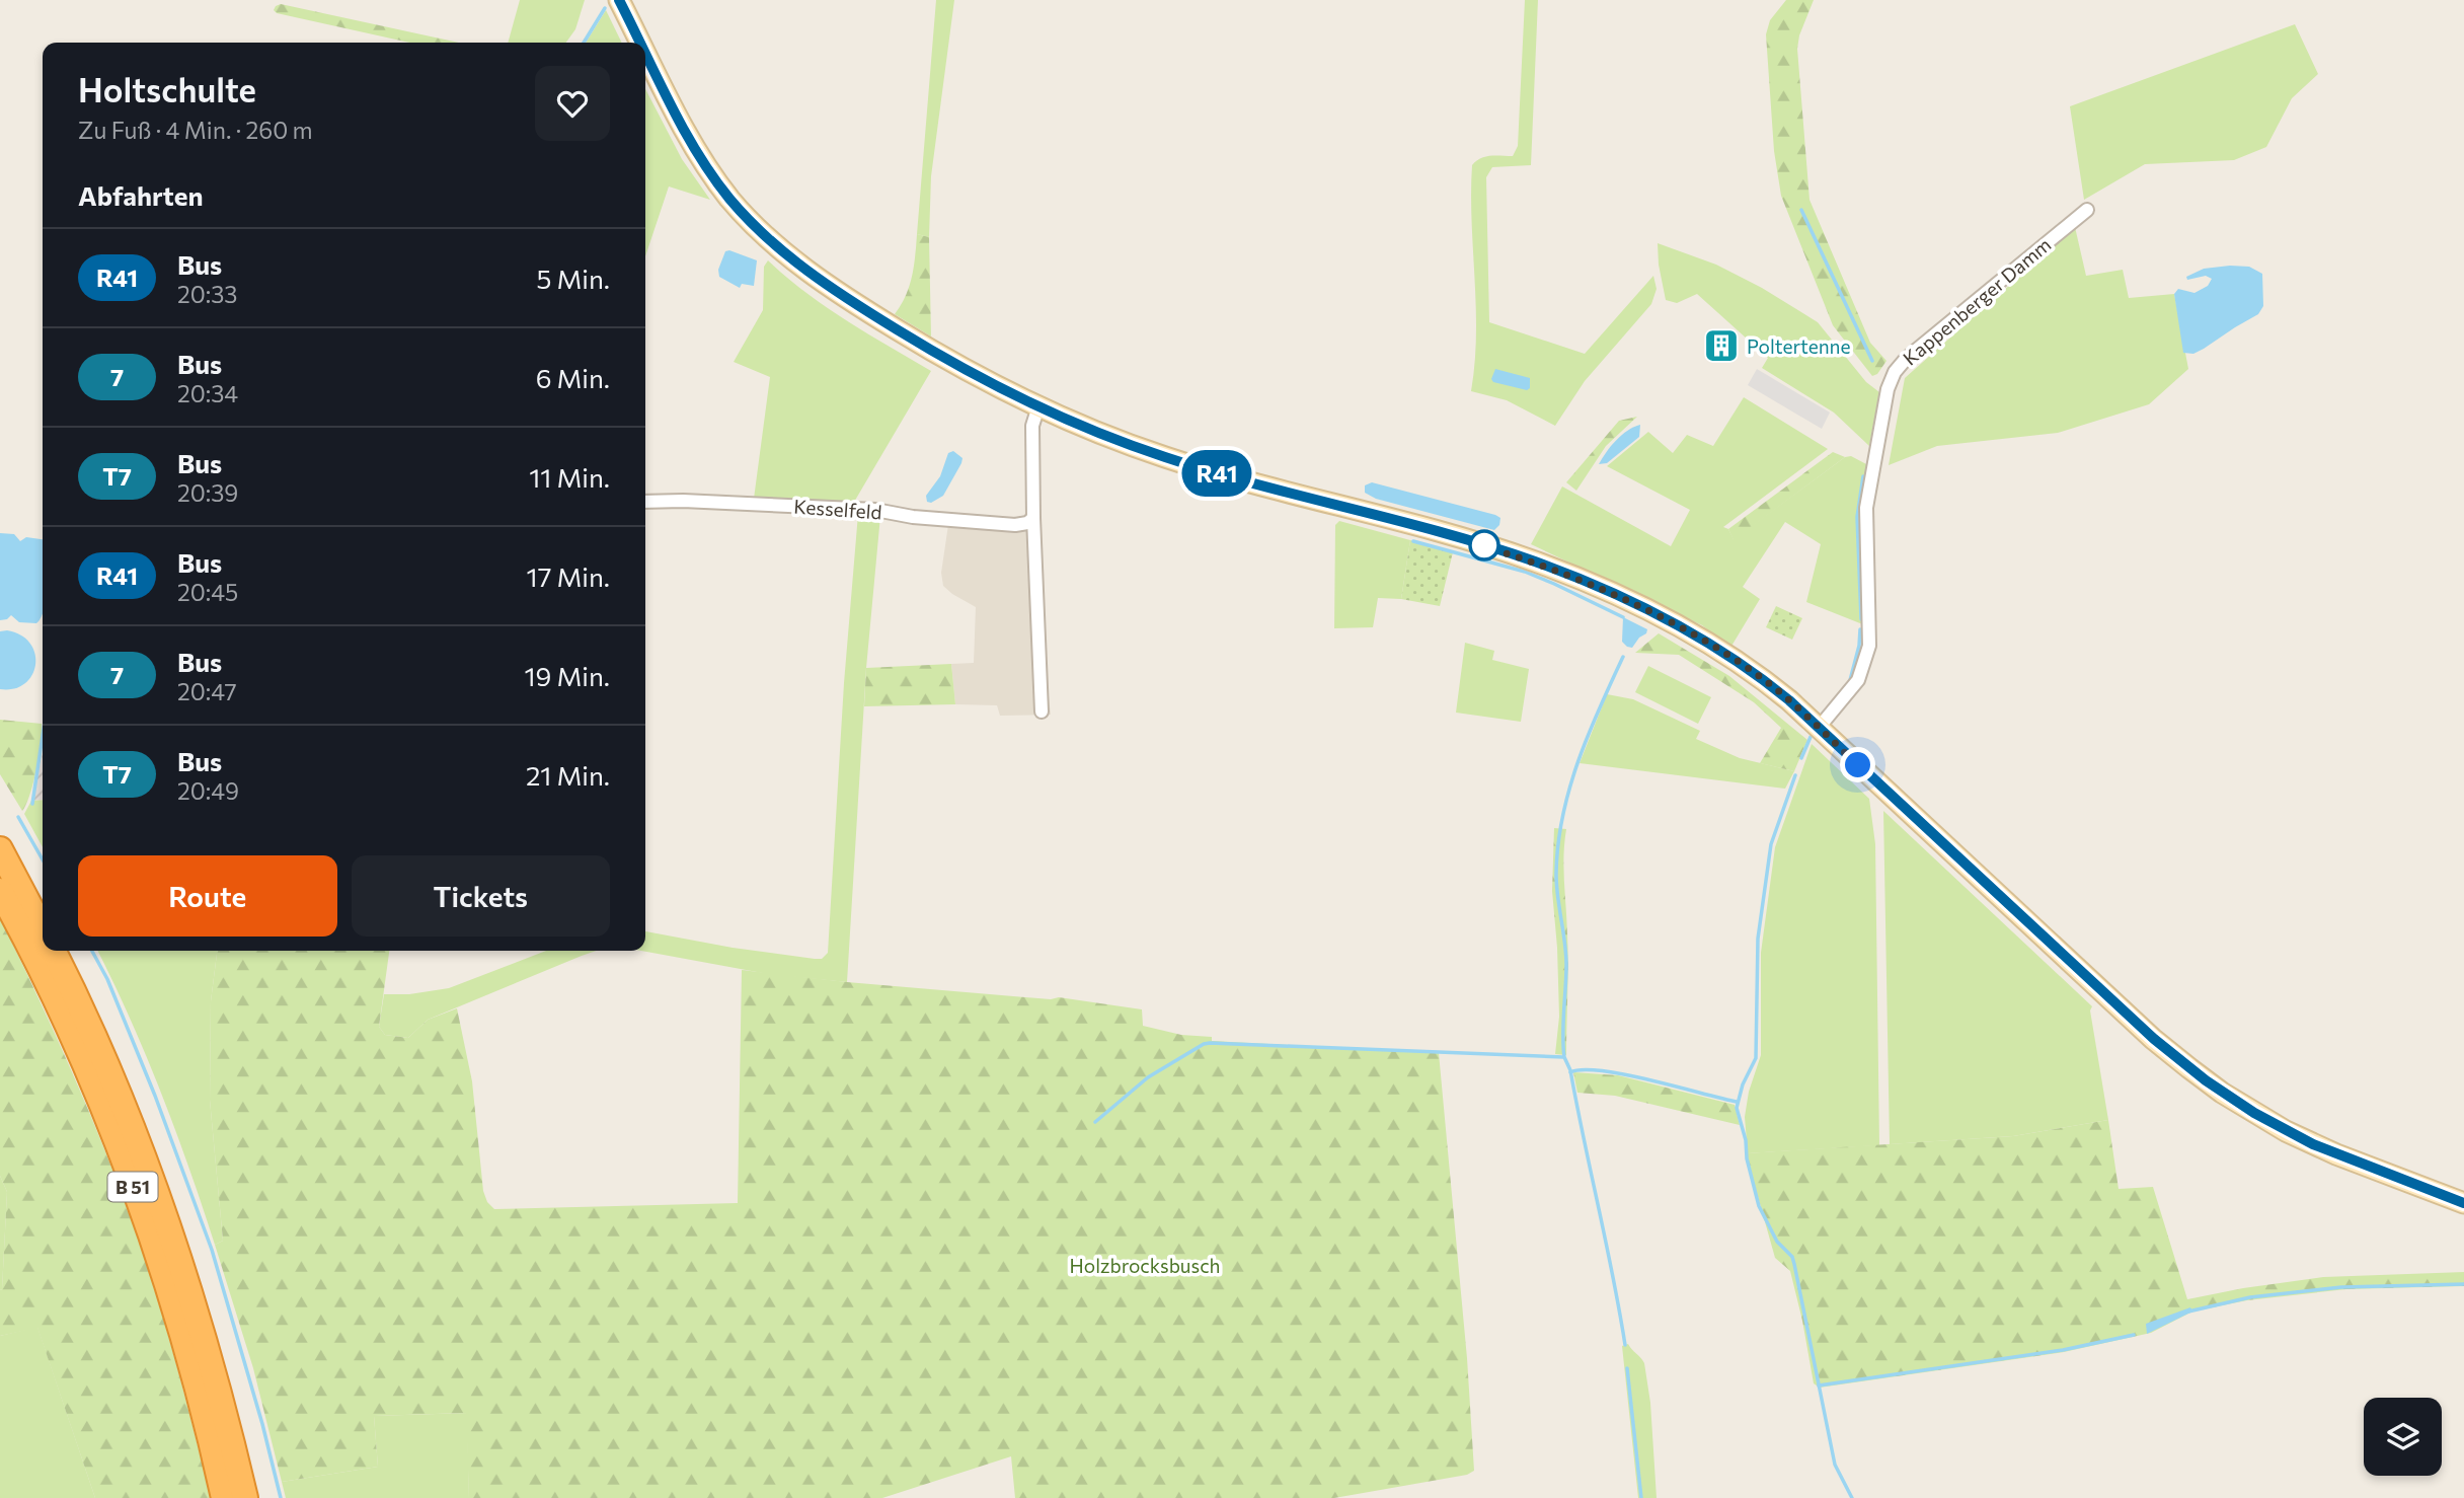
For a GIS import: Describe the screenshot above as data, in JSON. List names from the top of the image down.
{
  "streets": {
    "highway": ["B 51"],
    "street": ["Kappenberger Damm", "Kesselfeld"]
  },
  "parks": ["Holzbrocksbusch"],
  "places": {
    "building": ["Poltertenne"]
  },
  "lines": ["bus line R41"],
  "page": {
    "on_map": "R41",
    "heading": [
      ["Holtschulte", "Zu Fuß · 4 Min. · 260 m"],
      "Abfahrten"
    ],
    "list": [
      {
        "mark": "R41",
        "name": "Bus",
        "note": "20:33",
        "value": "5 Min."
      },
      {
        "mark": "7",
        "name": "Bus",
        "note": "20:34",
        "value": "6 Min."
      },
      {
        "mark": "T7",
        "name": "Bus",
        "note": "20:39",
        "value": "11 Min."
      },
      {
        "mark": "R41",
        "name": "Bus",
        "note": "20:45",
        "value": "17 Min."
      },
      {
        "mark": "7",
        "name": "Bus",
        "note": "20:47",
        "value": "19 Min."
      },
      {
        "mark": "T7",
        "name": "Bus",
        "note": "20:49",
        "value": "21 Min."
      }
    ],
    "buttons": ["Route", "Tickets"]
  }
}
